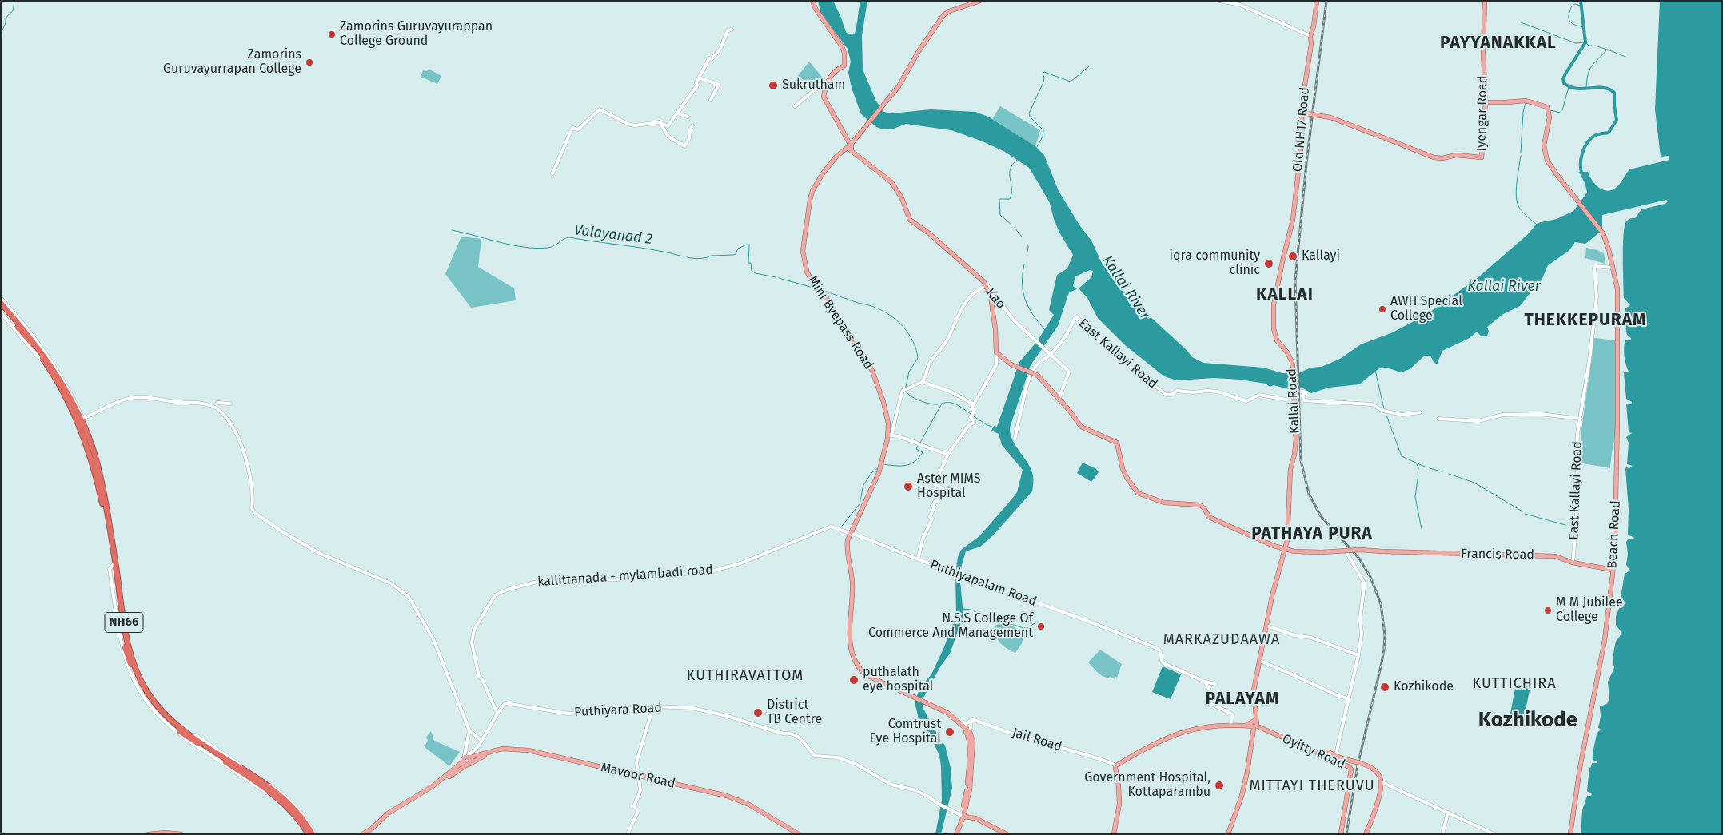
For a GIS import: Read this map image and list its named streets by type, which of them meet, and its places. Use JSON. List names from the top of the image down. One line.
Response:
{"streets":{"highway":["NH66"],"main road":["Iyengar Road","Old NH17 Road","Mini Byepass Road","Kallai Road","Beach Road","Francis Road","Oyitty Road","Mavoor Road"],"street":["Kao","East Kallayi Road","kallittanada - mylambadi road","Puthiyapalam Road","Puthiyara Road","Jail Road"]},"crossings":[["Iyengar Road","Old NH17 Road"],["Iyengar Road","Beach Road"],["Old NH17 Road","Kallai Road"],["Kao","East Kallayi Road"],["Kao","Francis Road"],["Mini Byepass Road","Puthiyapalam Road"],["East Kallayi Road","Beach Road"],["East Kallayi Road","Francis Road"],["Kallai Road","Francis Road"],["Kallai Road","Oyitty Road"],["Beach Road","Francis Road"],["kallittanada - mylambadi road","Puthiyapalam Road"],["kallittanada - mylambadi road","Puthiyara Road"],["Jail Road","Oyitty Road"]],"districts":["PAYYANAKKAL","KALLAI","THEKKEPURAM","PATHAYA PURA","MARKAZUDAAWA","KUTHIRAVATTOM","KUTTICHIRA","PALAYAM","Kozhikode","MITTAYI THERUVU"],"water":["Valayanad 2","Kallai River"],"places":["Zamorins Guruvayurappan College Ground","Zamorins Guruvayurrapan College","Sukrutham","Kallayi","iqra community clinic","AWH Special College","Aster MIMS Hospital","M M Jubilee College","N.S.S College Of Commerce And Management","puthalath eye hospital","Kozhikode","District TB Centre","Comtrust Eye Hospital","Government Hospital, Kottaparambu"]}
